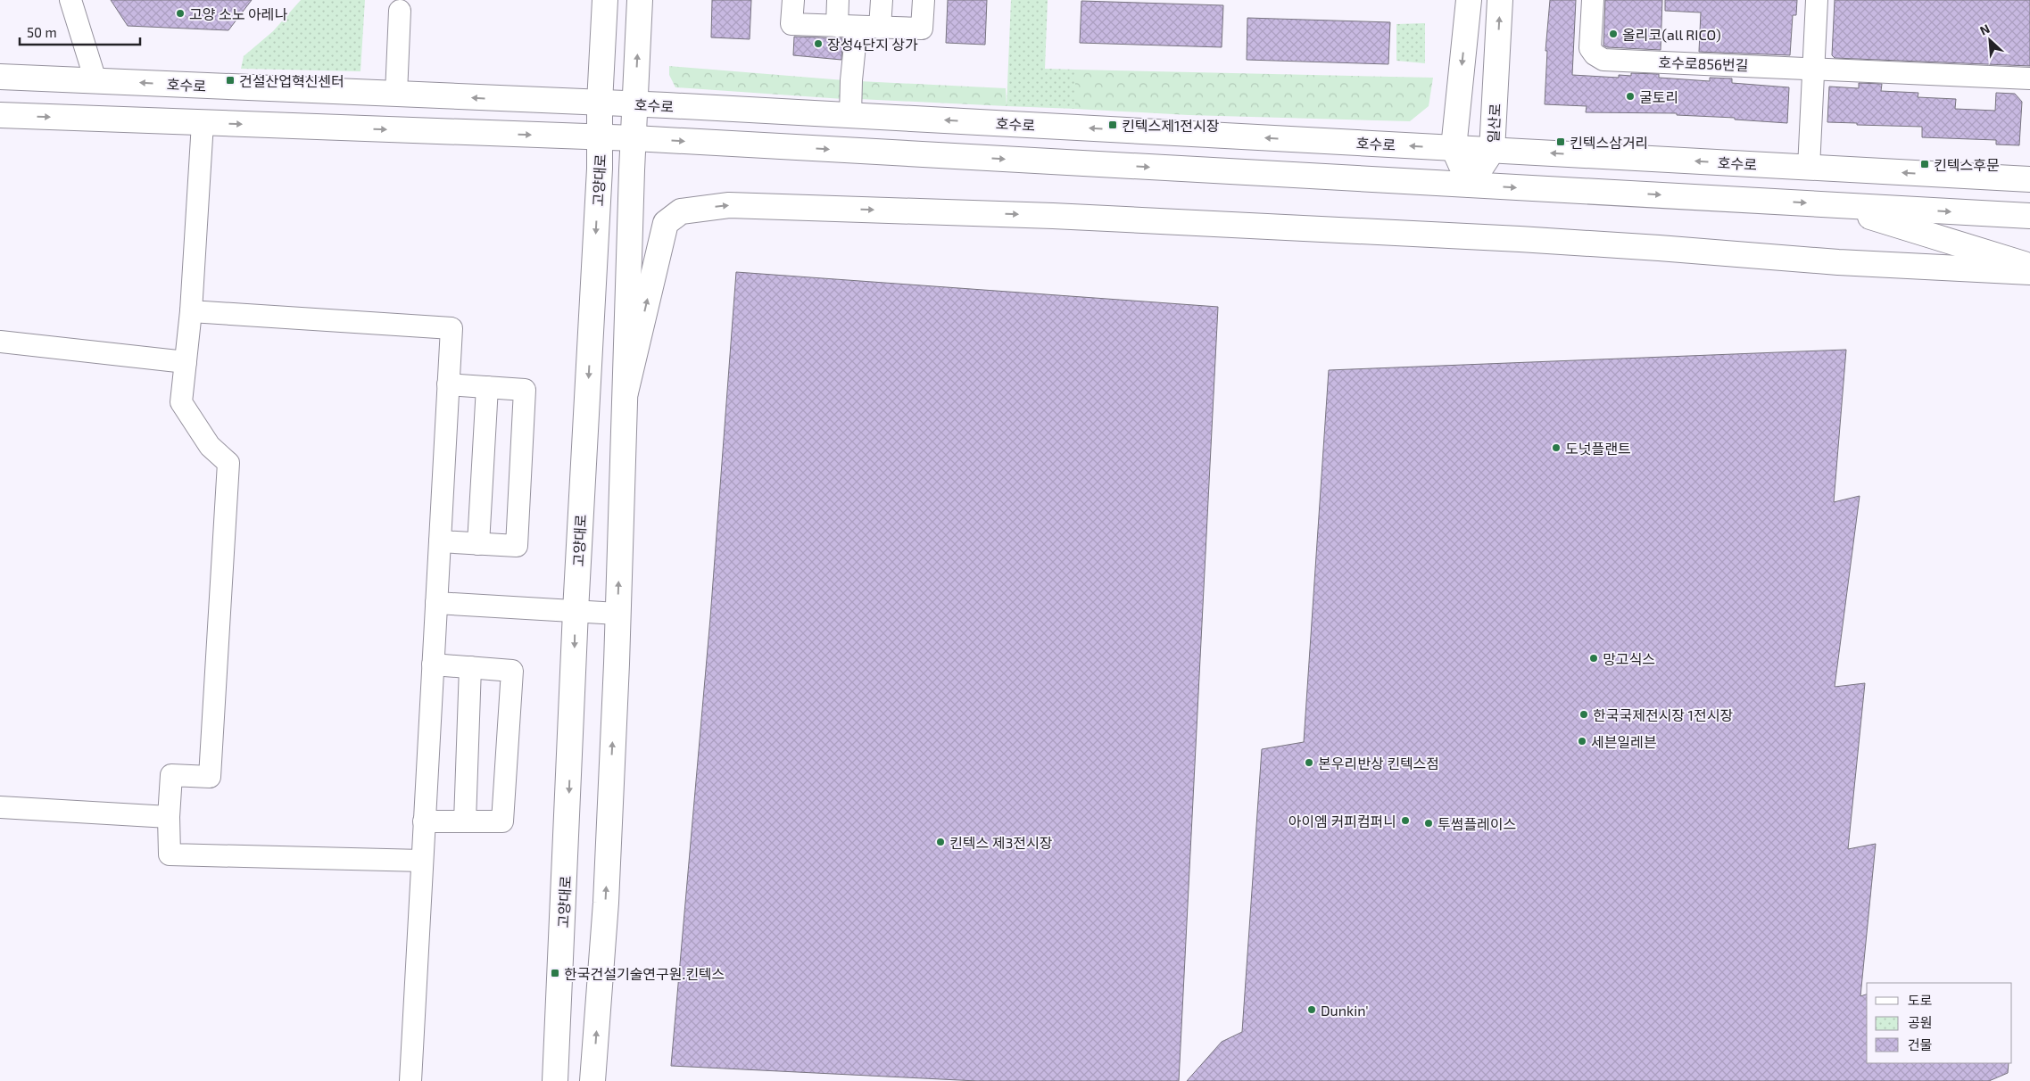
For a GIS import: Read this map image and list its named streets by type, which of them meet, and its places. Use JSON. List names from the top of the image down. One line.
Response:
{"streets":{"main road":["호수로","일산로","고양대로"],"street":["호수로856번길"]},"crossings":[["호수로","일산로"],["호수로","고양대로"]],"places":{"other":["고양 소노 아레나","올리코(all RICO)","장성4단지 상가","굴토리","도넛플랜트","망고식스","한국국제전시장 1전시장","세븐일레븐","본우리반상 킨텍스점","아이엠 커피컴퍼니","투썸플레이스","킨텍스 제3전시장","Dunkin'"],"transit":["건설산업혁신센터","킨텍스제1전시장","킨텍스삼거리","킨텍스후문","한국건설기술연구원.킨텍스"]},"legend":["도로","공원","건물"],"scale_bar":"50 m","north":"top left"}
